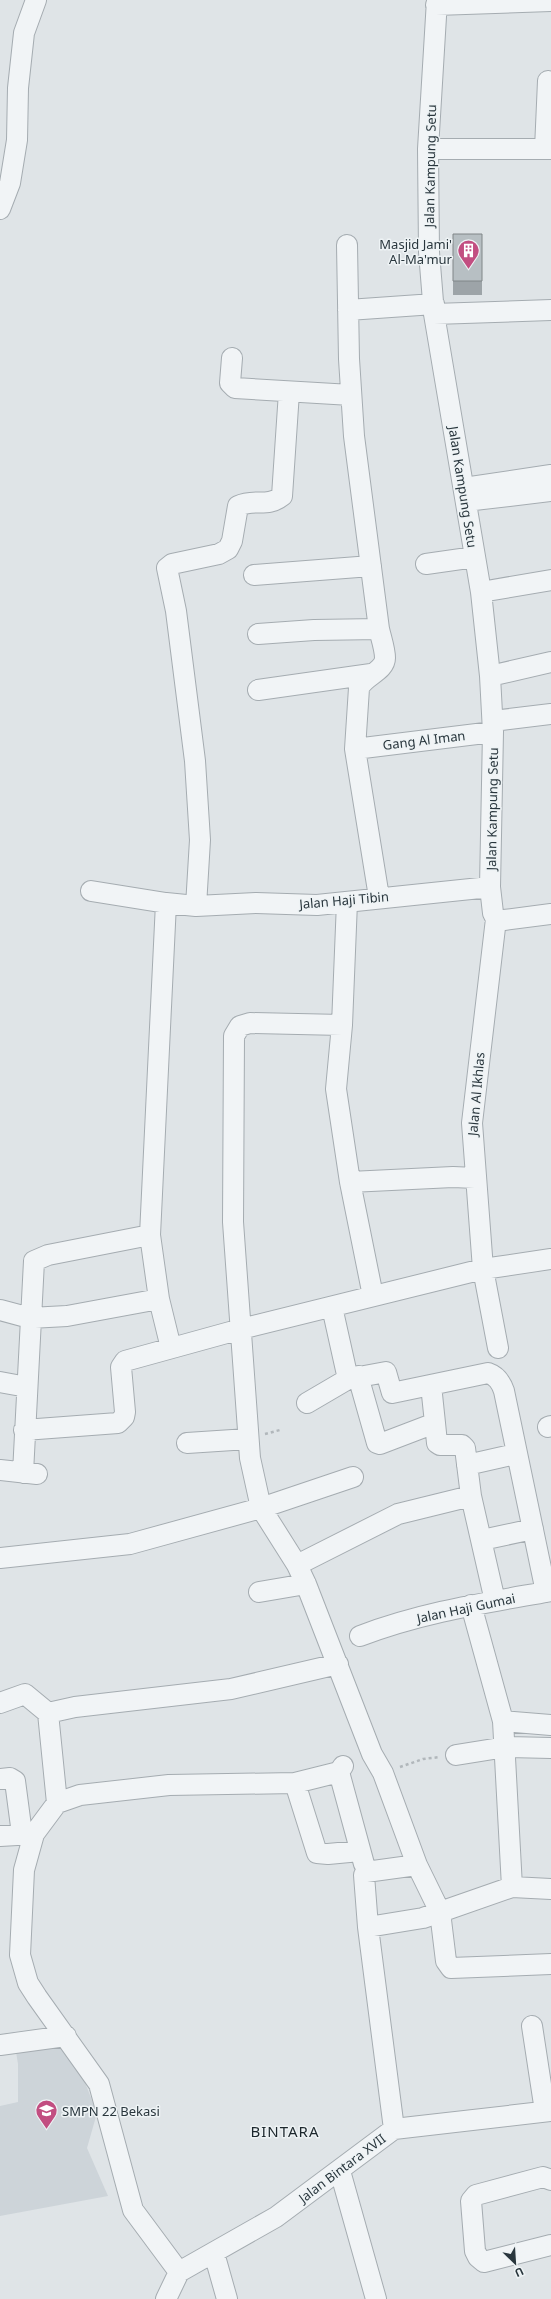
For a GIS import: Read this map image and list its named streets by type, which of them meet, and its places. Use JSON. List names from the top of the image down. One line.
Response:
{"streets":{"street":["Jalan Kampung Setu","Gang Al Iman","Jalan Haji Tibin","Jalan Al Ikhlas","Jalan Haji Gumai","Jalan Bintara XVII"]},"crossings":[["Jalan Kampung Setu","Gang Al Iman"],["Jalan Kampung Setu","Jalan Haji Tibin"],["Jalan Kampung Setu","Jalan Al Ikhlas"]],"districts":["BINTARA"],"places":{"building":["Masjid Jami' Al-Ma'mur"],"school or university":["SMPN 22 Bekasi"]},"north":"bottom right"}
